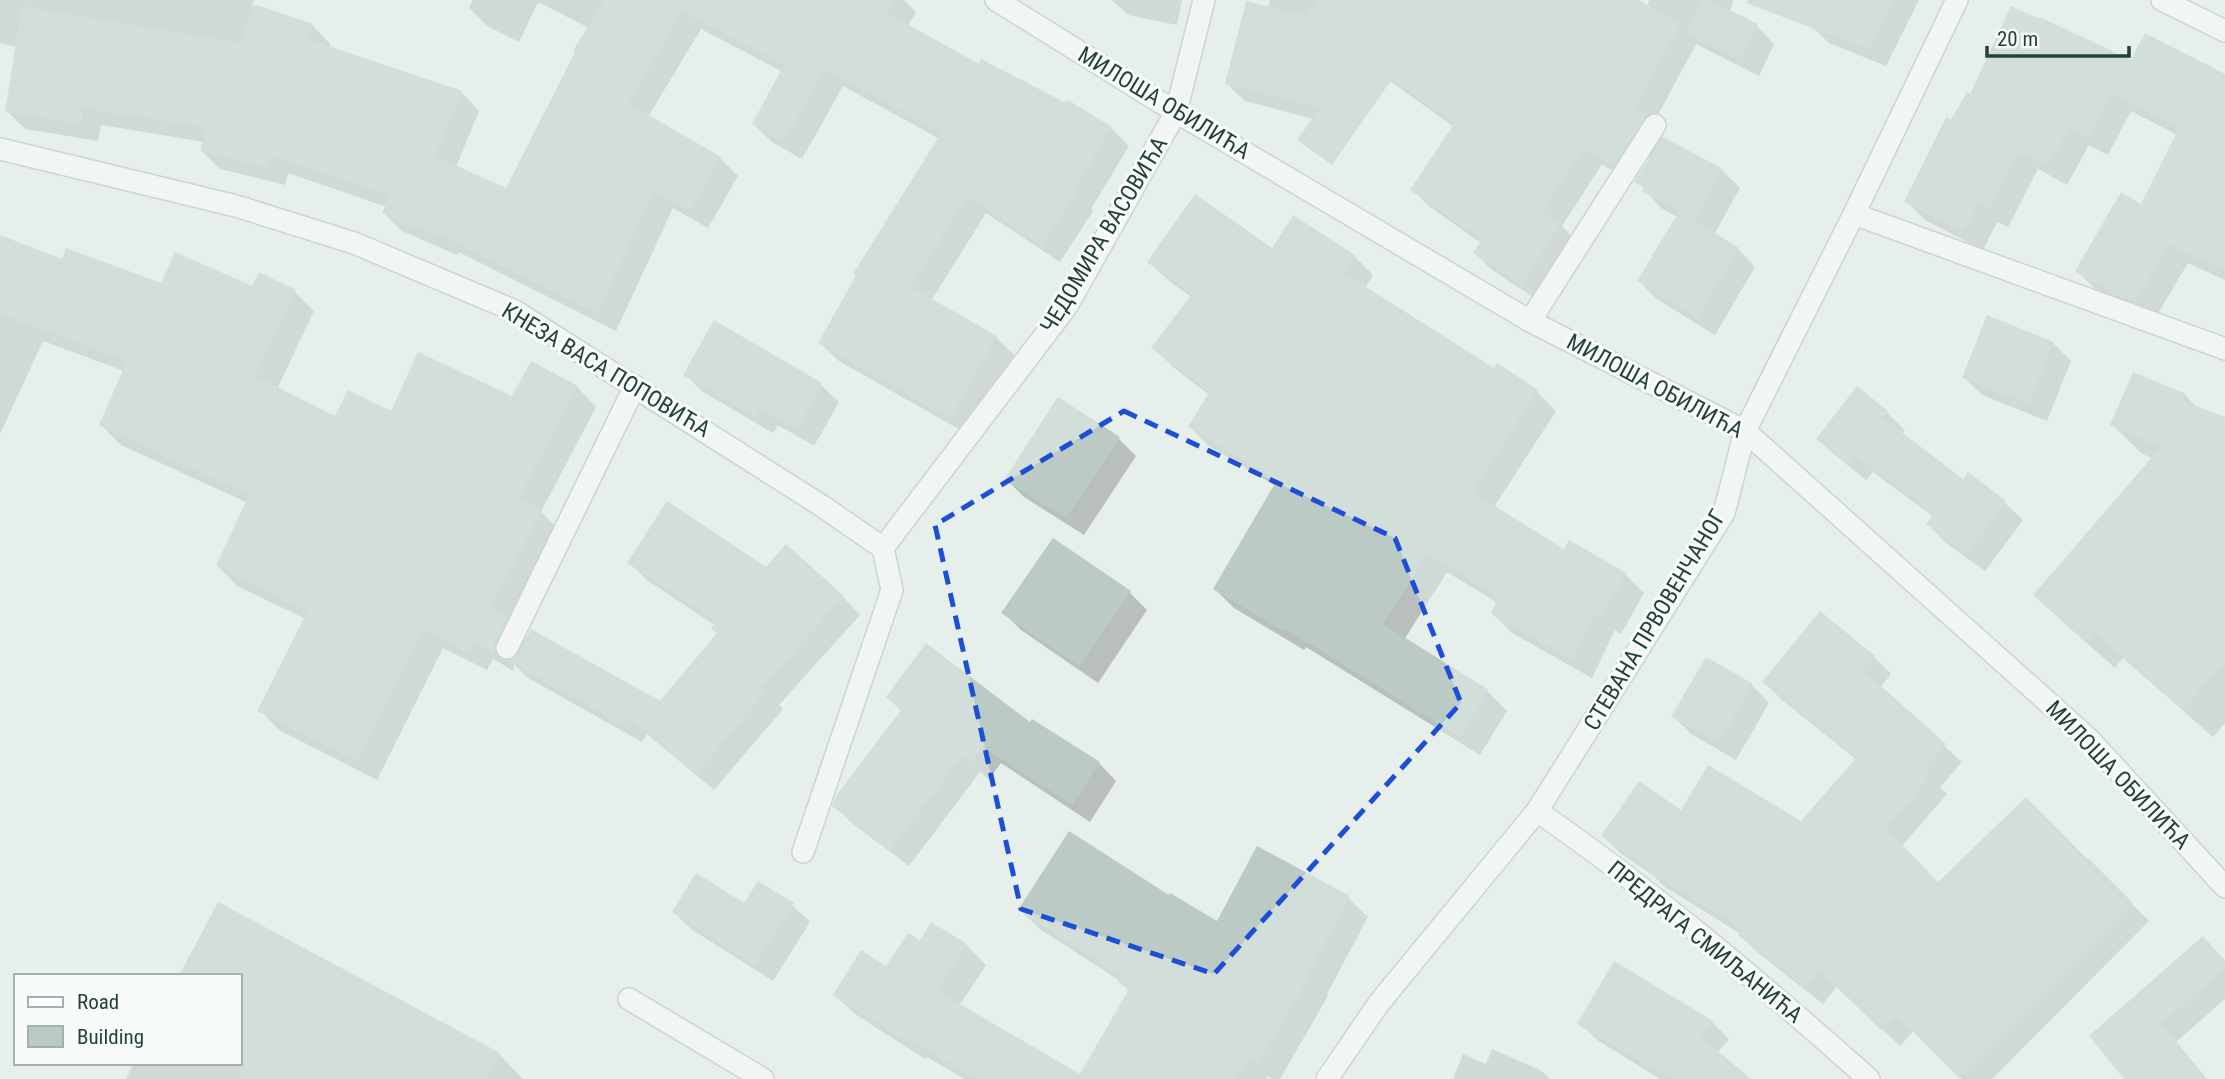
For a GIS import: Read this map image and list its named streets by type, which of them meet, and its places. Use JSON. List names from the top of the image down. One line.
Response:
{"streets":{"street":["МИЛОША ОБИЛИЋА","ЧЕДОМИРА ВАСОВИЋА","КНЕЗА ВАСА ПОПОВИЋА","СТЕВАНА ПРВОВЕНЧАНОГ","ПРЕДРАГА СМИЉАНИЋА"]},"crossings":[["МИЛОША ОБИЛИЋА","ЧЕДОМИРА ВАСОВИЋА"],["МИЛОША ОБИЛИЋА","СТЕВАНА ПРВОВЕНЧАНОГ"],["ЧЕДОМИРА ВАСОВИЋА","КНЕЗА ВАСА ПОПОВИЋА"],["СТЕВАНА ПРВОВЕНЧАНОГ","ПРЕДРАГА СМИЉАНИЋА"]],"legend":["Road","Building"],"scale_bar":"20 m"}
